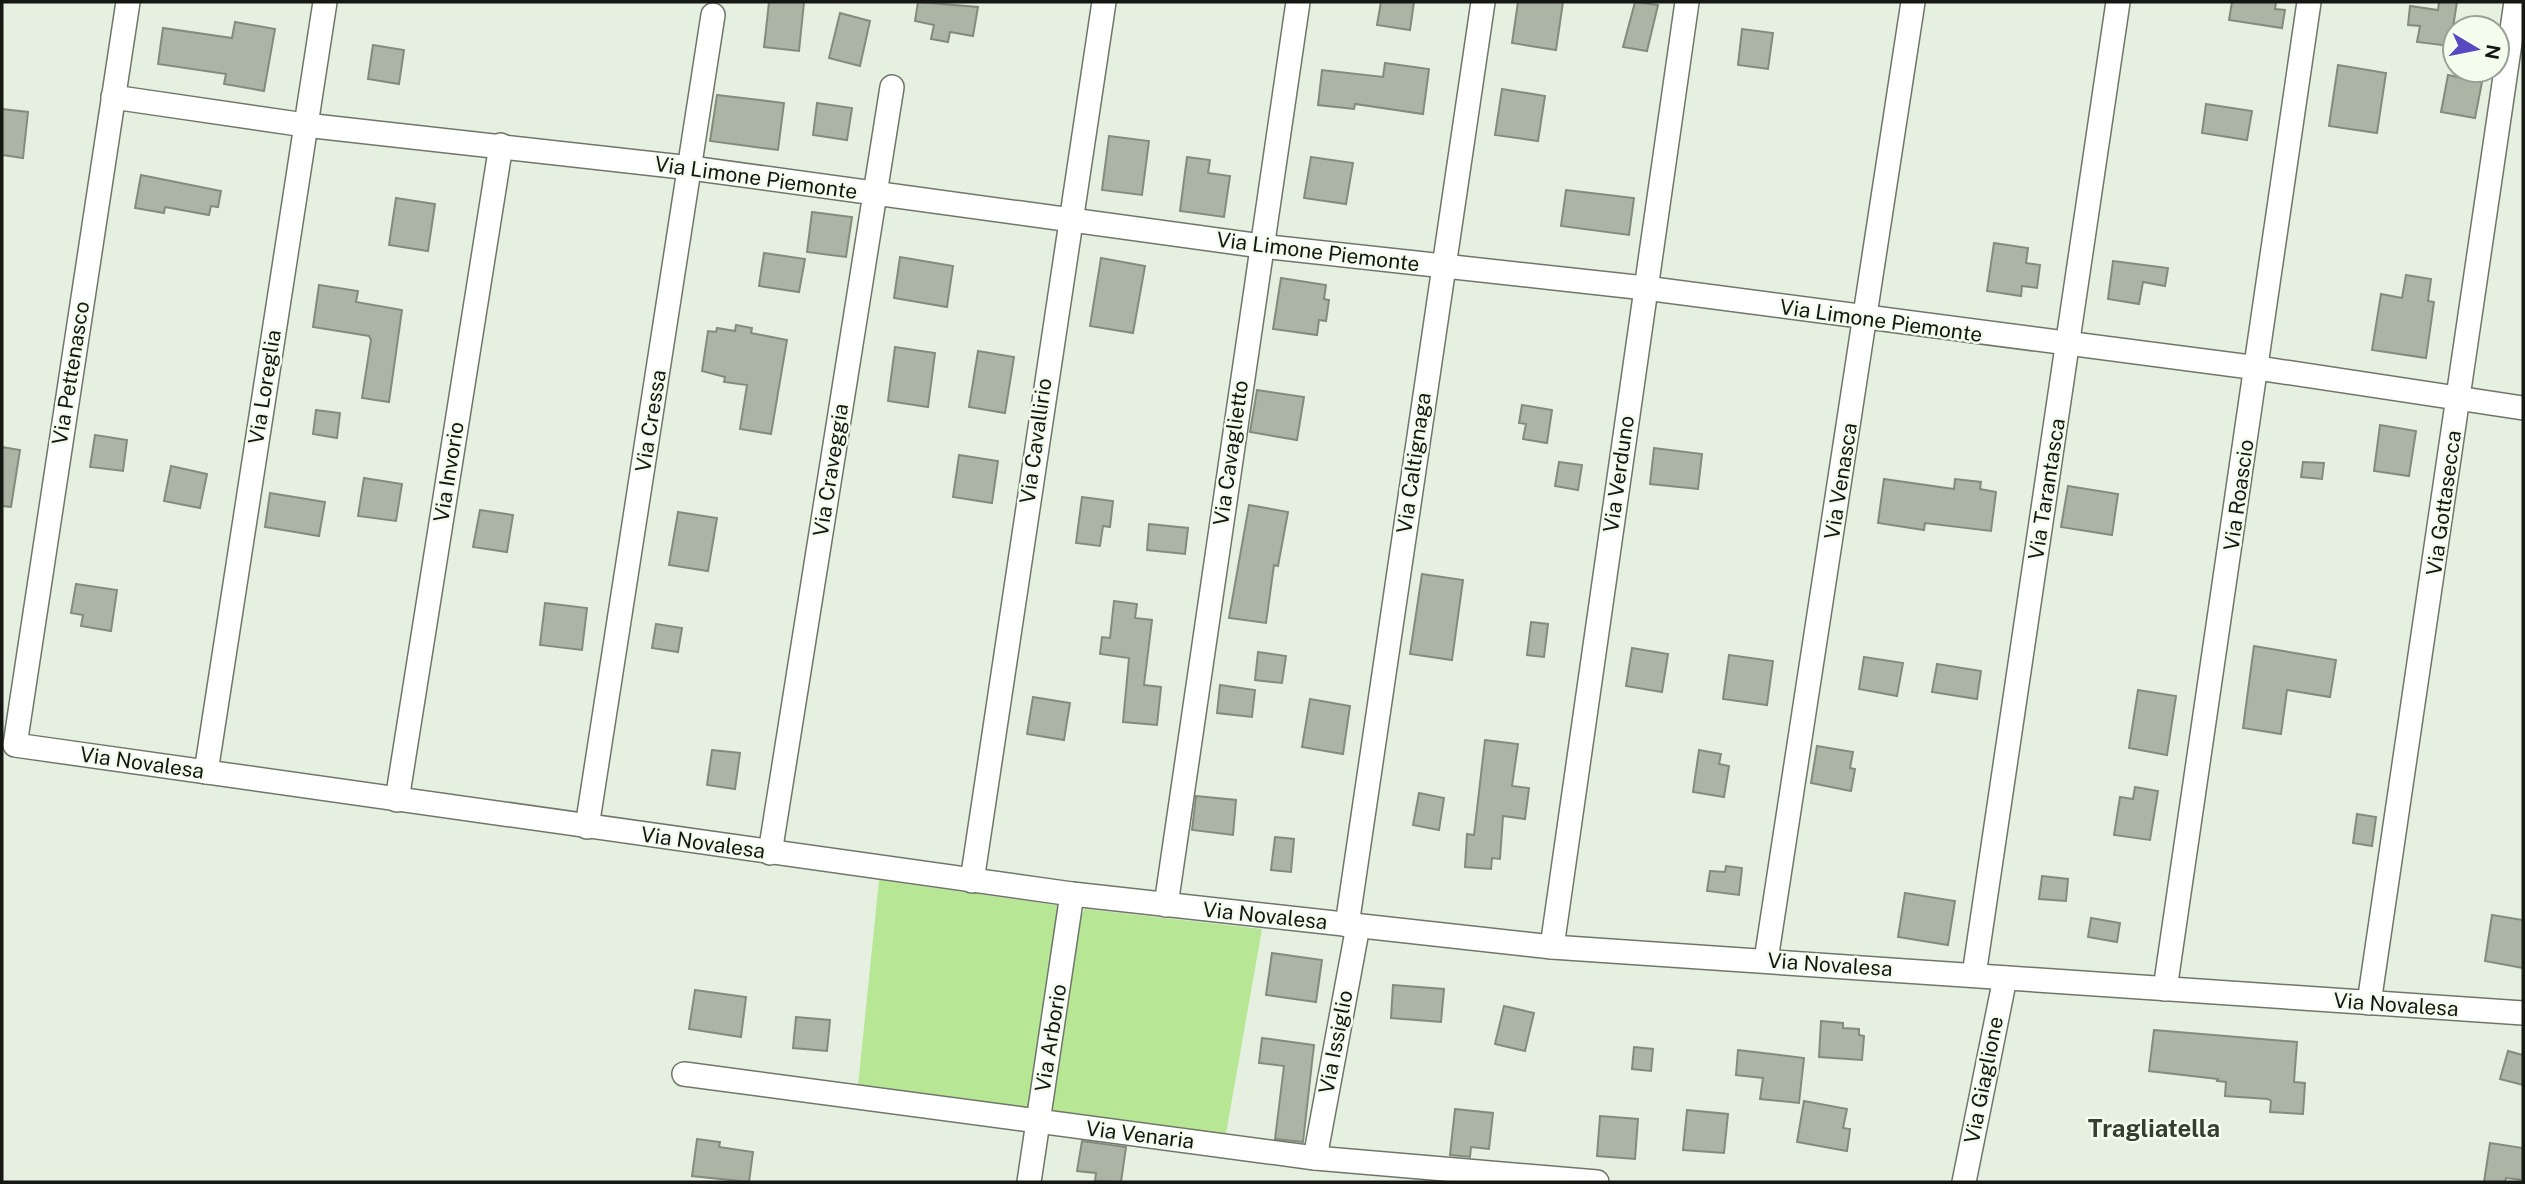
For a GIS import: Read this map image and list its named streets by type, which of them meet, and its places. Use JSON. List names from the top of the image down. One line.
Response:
{"streets":{"street":["Via Limone Piemonte","Via Pettenasco","Via Loreglia","Via Cressa","Via Cavallirio","Via Cavaglietto","Via Caltignaga","Via Craveggia","Via Invorio","Via Verduno","Via Venasca","Via Tarantasca","Via Roascio","Via Gottasecca","Via Novalesa","Via Arborio","Via Issiglio","Via Giaglione","Via Venaria"]},"crossings":[["Via Limone Piemonte","Via Pettenasco"],["Via Limone Piemonte","Via Loreglia"],["Via Limone Piemonte","Via Cressa"],["Via Limone Piemonte","Via Cavallirio"],["Via Limone Piemonte","Via Cavaglietto"],["Via Limone Piemonte","Via Caltignaga"],["Via Limone Piemonte","Via Craveggia"],["Via Limone Piemonte","Via Invorio"],["Via Limone Piemonte","Via Verduno"],["Via Limone Piemonte","Via Venasca"],["Via Limone Piemonte","Via Tarantasca"],["Via Limone Piemonte","Via Roascio"],["Via Limone Piemonte","Via Gottasecca"],["Via Pettenasco","Via Novalesa"],["Via Loreglia","Via Novalesa"],["Via Cressa","Via Novalesa"],["Via Cavallirio","Via Novalesa"],["Via Cavaglietto","Via Novalesa"],["Via Caltignaga","Via Novalesa"],["Via Caltignaga","Via Issiglio"],["Via Craveggia","Via Novalesa"],["Via Invorio","Via Novalesa"],["Via Verduno","Via Novalesa"],["Via Venasca","Via Novalesa"],["Via Tarantasca","Via Novalesa"],["Via Roascio","Via Novalesa"],["Via Gottasecca","Via Novalesa"],["Via Novalesa","Via Arborio"],["Via Novalesa","Via Issiglio"],["Via Novalesa","Via Giaglione"],["Via Arborio","Via Venaria"],["Via Issiglio","Via Venaria"]],"districts":["Tragliatella"],"north":"right"}
